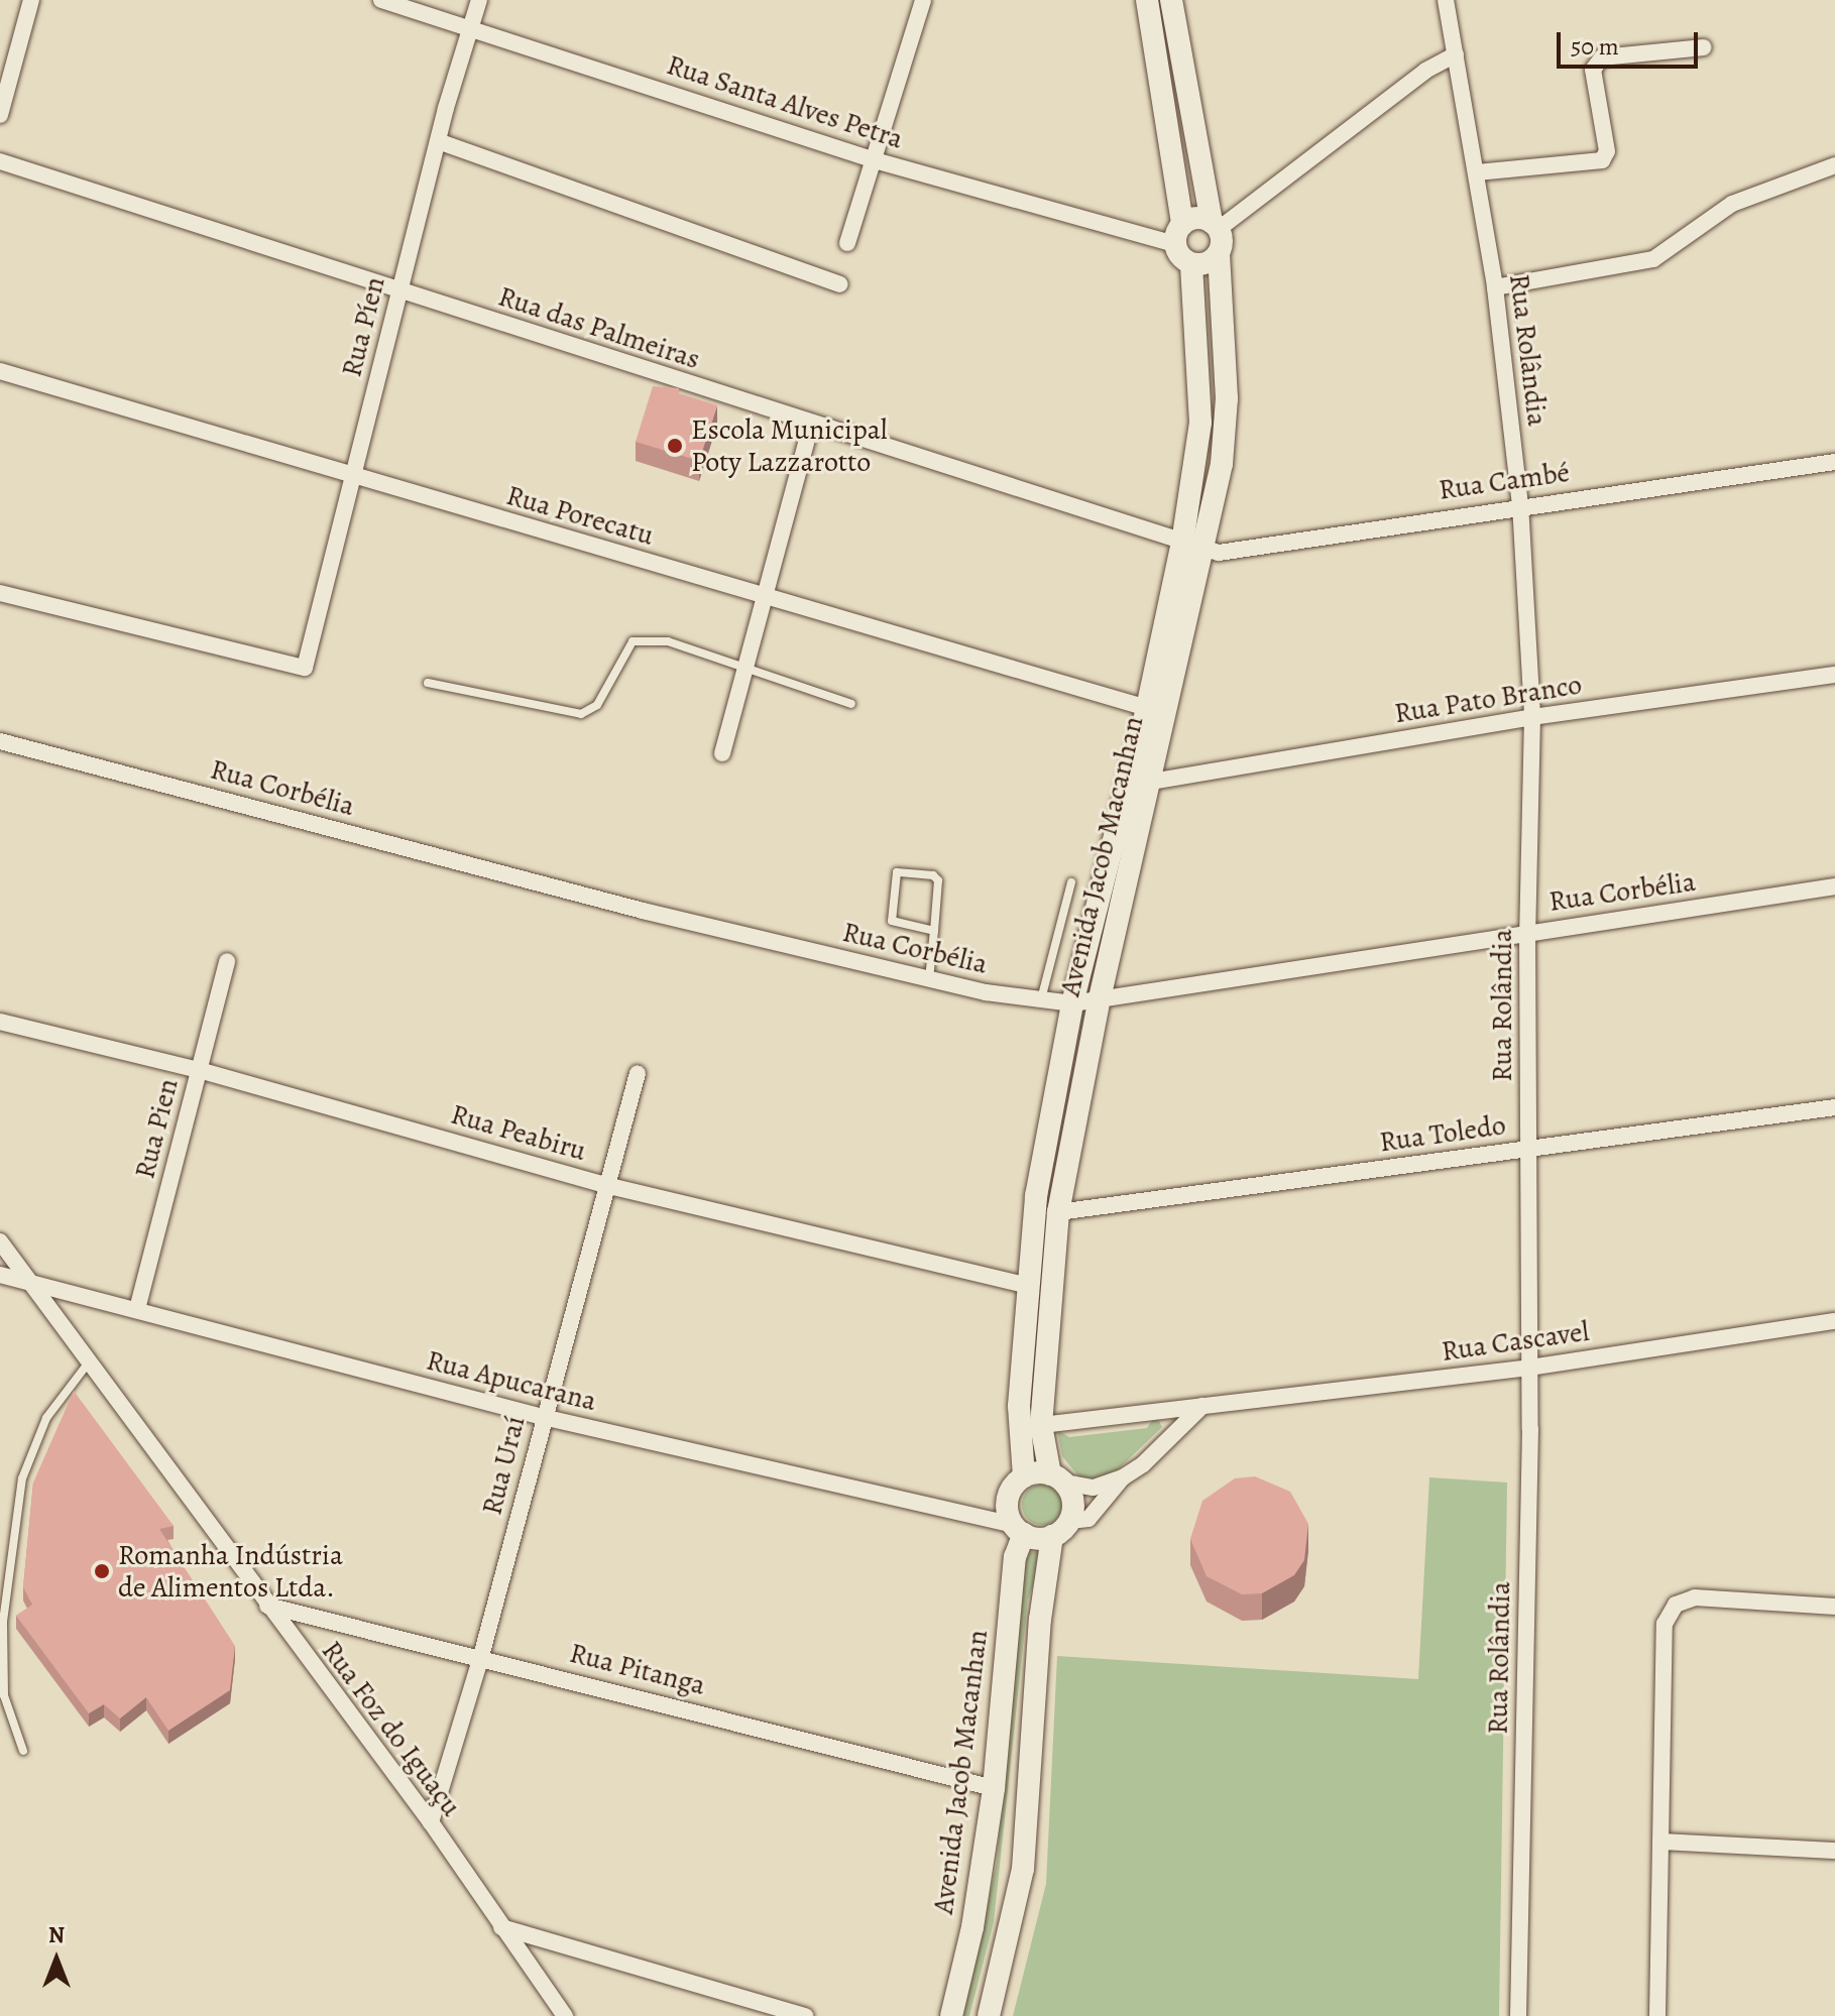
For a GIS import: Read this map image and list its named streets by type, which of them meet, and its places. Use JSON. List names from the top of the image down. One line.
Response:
{"streets":{"main road":["Avenida Jacob Macanhan"],"street":["Rua Santa Alves Petra","Rua Píen","Rua das Palmeiras","Rua Rolândia","Rua Cambé","Rua Porecatu","Rua Pato Branco","Rua Corbélia","Rua Pien","Rua Peabiru","Rua Toledo","Rua Cascavel","Rua Apucarana","Rua Uraí","Rua Pitanga","Rua Foz do Iguaçu"]},"crossings":[["Rua Santa Alves Petra","Rua Píen"],["Rua Santa Alves Petra","Avenida Jacob Macanhan"],["Rua Píen","Rua das Palmeiras"],["Rua Píen","Rua Porecatu"],["Rua das Palmeiras","Rua Cambé"],["Rua das Palmeiras","Avenida Jacob Macanhan"],["Rua Rolândia","Rua Cambé"],["Rua Rolândia","Rua Pato Branco"],["Rua Rolândia","Rua Corbélia"],["Rua Rolândia","Rua Toledo"],["Rua Rolândia","Rua Cascavel"],["Rua Cambé","Avenida Jacob Macanhan"],["Rua Porecatu","Avenida Jacob Macanhan"],["Rua Pato Branco","Avenida Jacob Macanhan"],["Rua Corbélia","Avenida Jacob Macanhan"],["Avenida Jacob Macanhan","Rua Peabiru"],["Avenida Jacob Macanhan","Rua Toledo"],["Avenida Jacob Macanhan","Rua Cascavel"],["Avenida Jacob Macanhan","Rua Apucarana"],["Avenida Jacob Macanhan","Rua Pitanga"],["Rua Pien","Rua Peabiru"],["Rua Pien","Rua Apucarana"],["Rua Peabiru","Rua Uraí"],["Rua Apucarana","Rua Uraí"],["Rua Apucarana","Rua Foz do Iguaçu"],["Rua Uraí","Rua Pitanga"],["Rua Uraí","Rua Foz do Iguaçu"],["Rua Pitanga","Rua Foz do Iguaçu"]],"places":["Escola Municipal Poty Lazzarotto","Romanha Indústria de Alimentos Ltda."],"scale_bar":"50 m","north":"top"}
